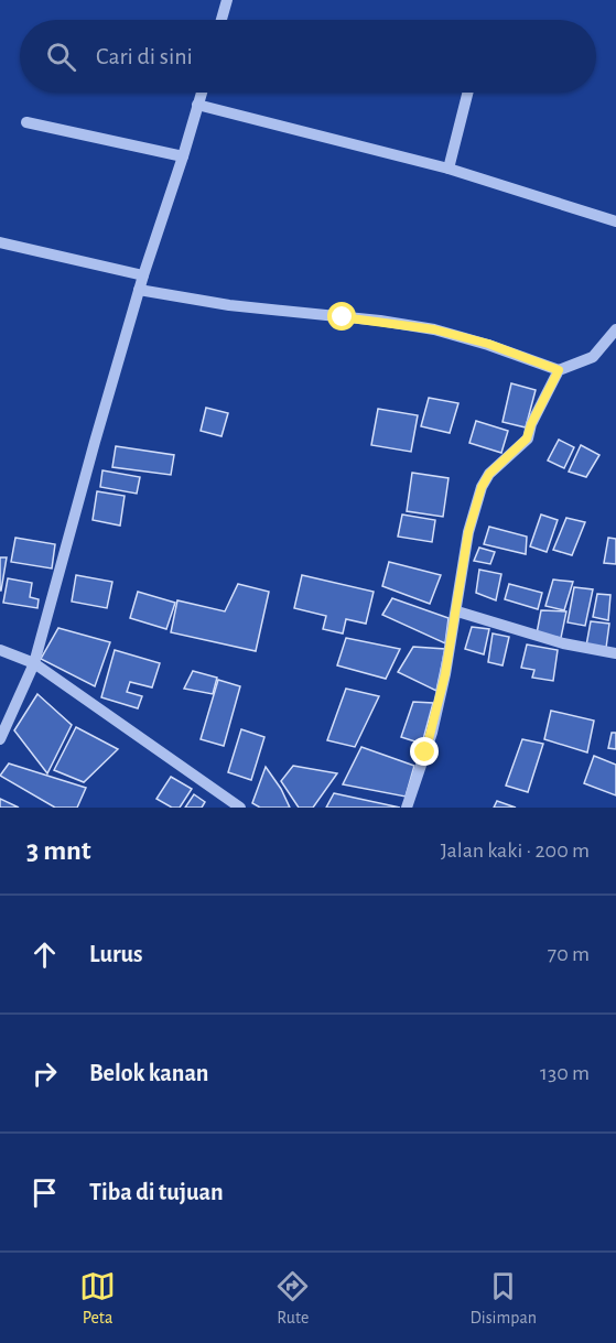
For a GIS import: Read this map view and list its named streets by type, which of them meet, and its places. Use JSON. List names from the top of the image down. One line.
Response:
{"page":{"search":"Cari di sini","heading":["3 mnt","Jalan kaki · 200 m"],"list":[["Lurus","70 m"],["Belok kanan","130 m"],"Tiba di tujuan"],"nav":["Peta","Rute","Disimpan"]}}
